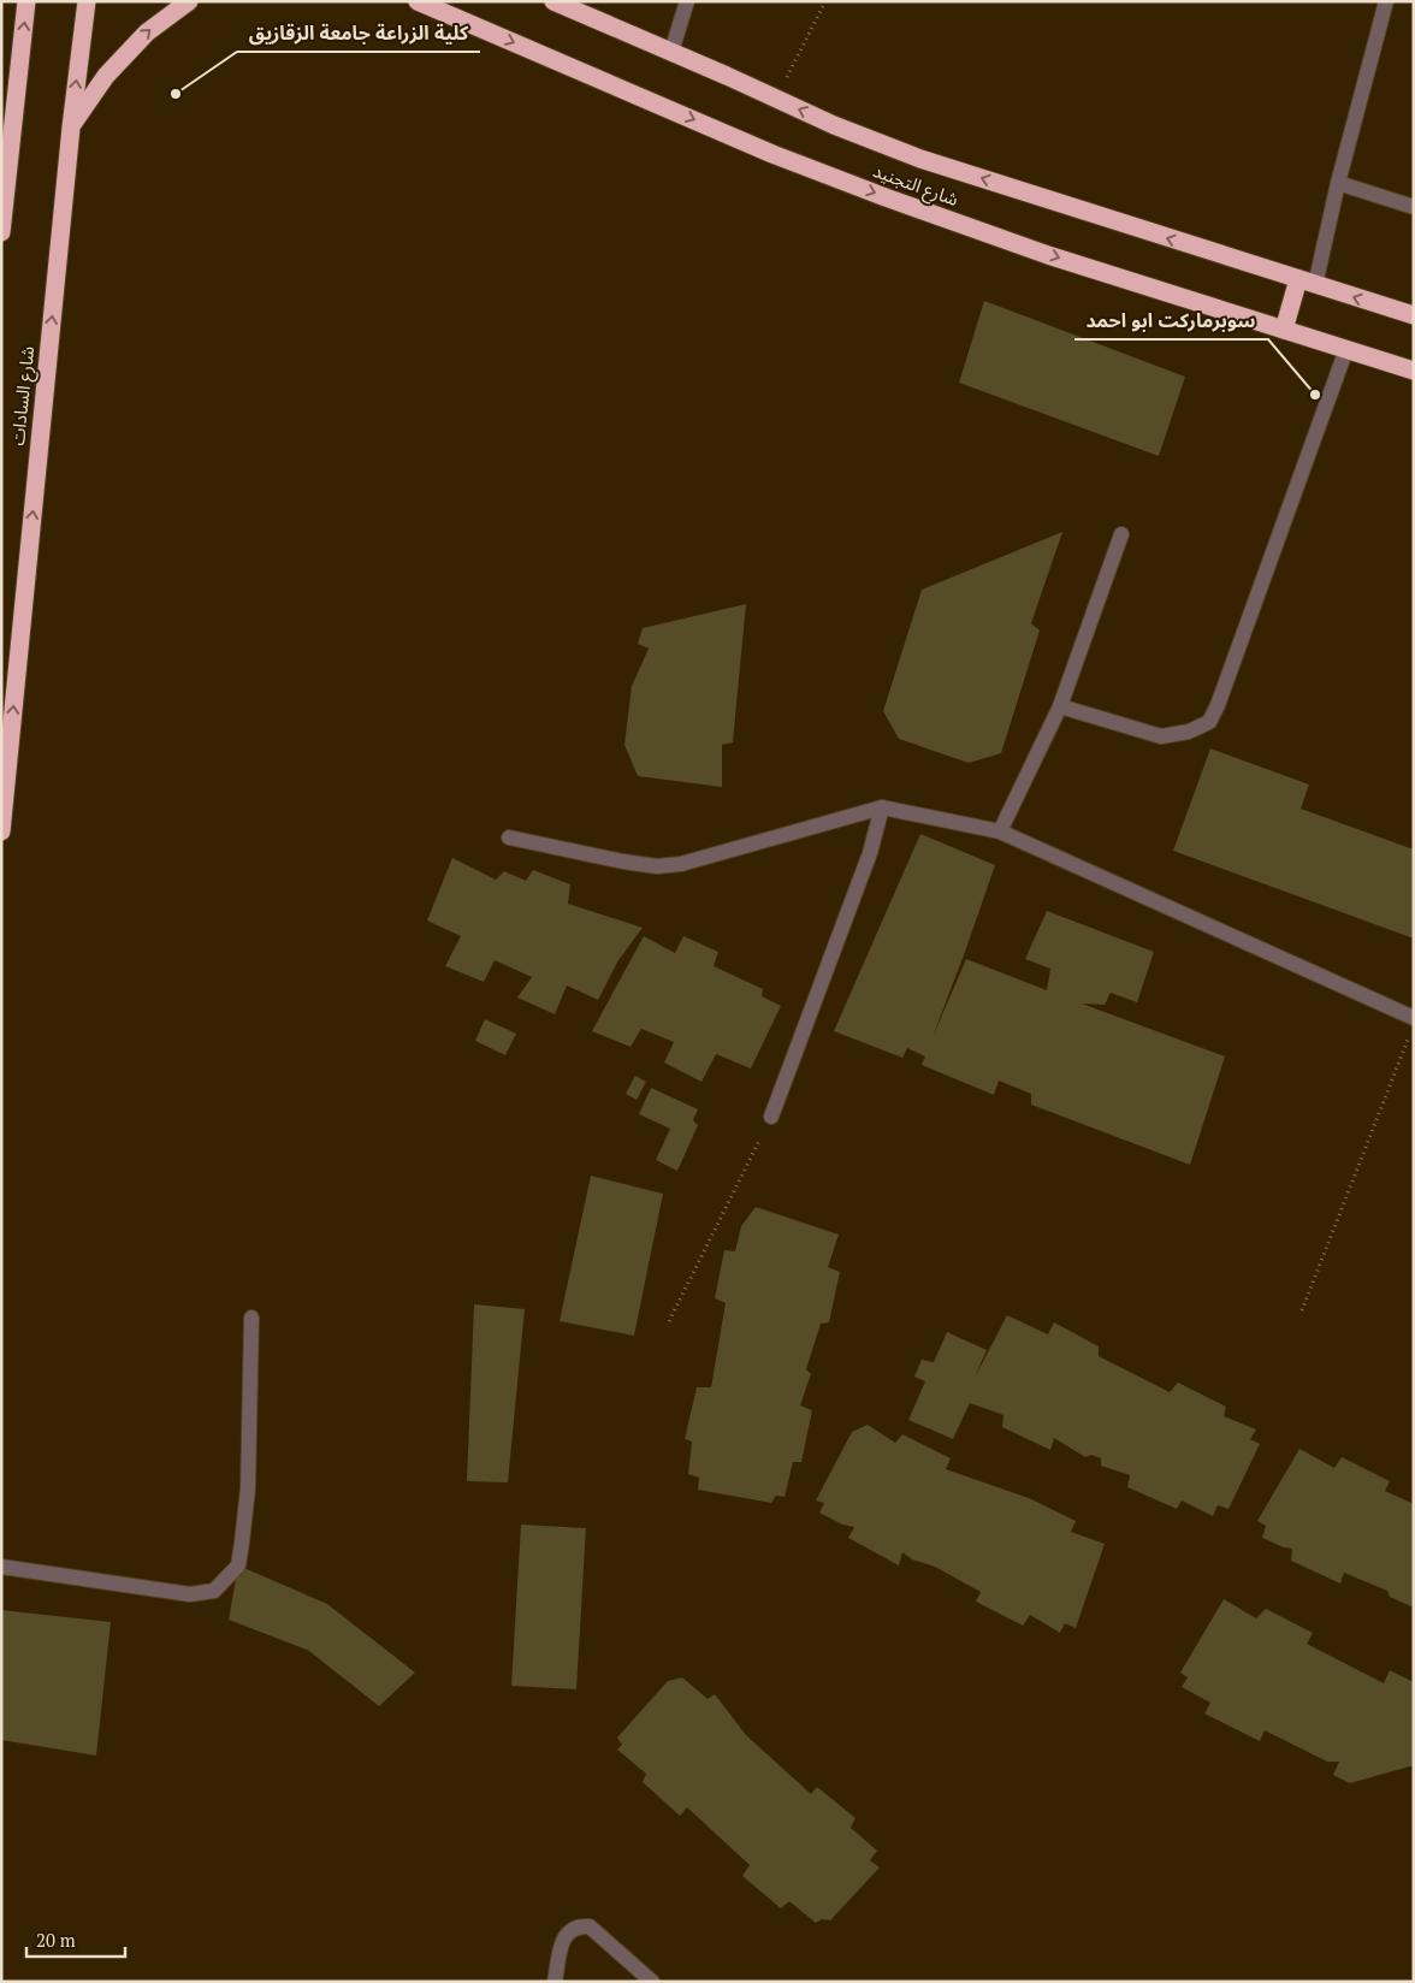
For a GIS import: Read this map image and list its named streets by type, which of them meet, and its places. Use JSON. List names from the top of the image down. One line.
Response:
{"streets":{"highway":["شارع التجنيد","شارع السادات"]},"one_way":["شارع السادات"],"places":["كلية الزراعة جامعة الزقازيق","سوبرماركت ابو احمد"],"scale_bar":"20 m"}
